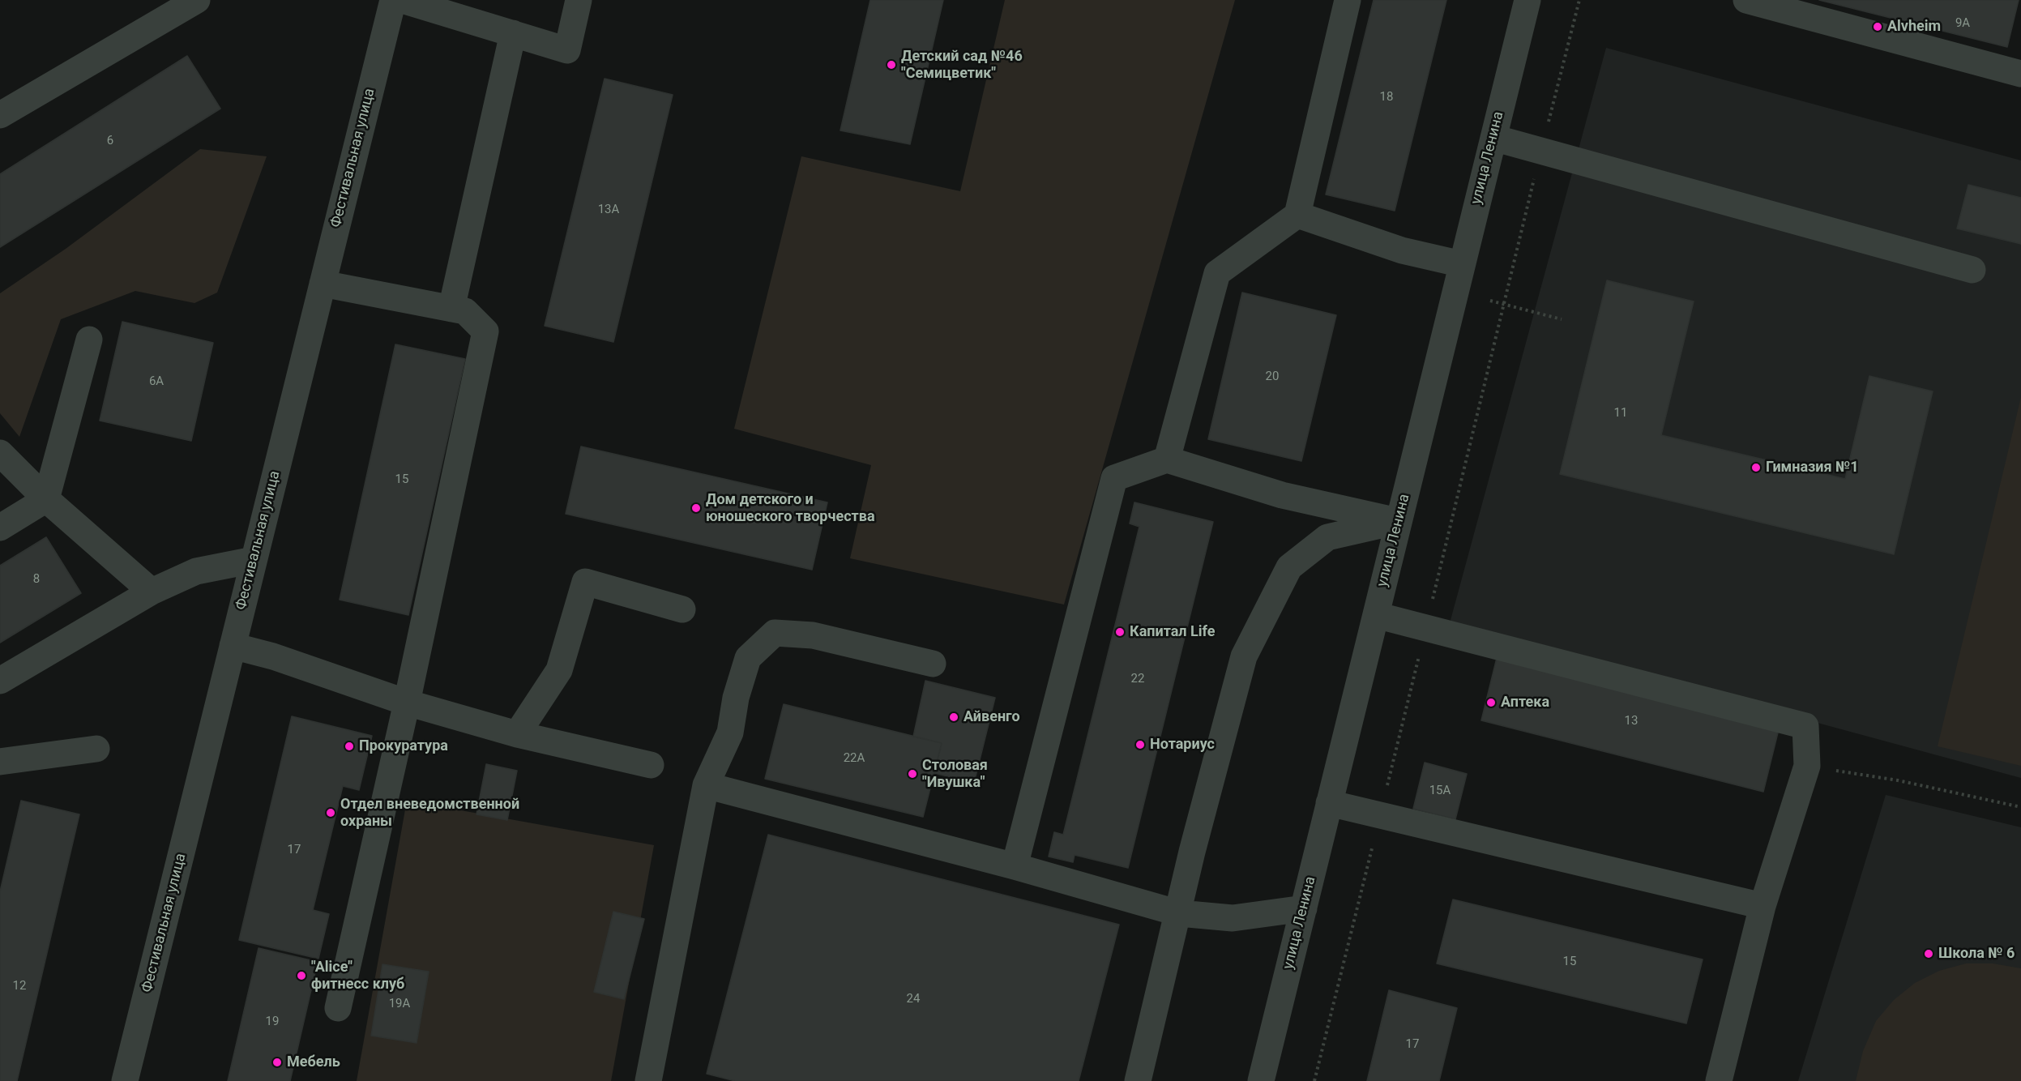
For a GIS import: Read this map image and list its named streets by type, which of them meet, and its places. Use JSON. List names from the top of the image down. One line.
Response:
{"streets":{"street":["Фестивальная улица","улица Ленина"]},"places":["Alvheim","Детский сад №46 \"Семицветик\"","Гимназия №1","Дом детского и юношеского творчества","Капитал Life","Аптека","Айвенго","Нотариус","Прокуратура","Столовая \"Ивушка\"","Отдел вневедомственной охраны","Школа № 6","\"Alice\" фитнесс клуб","Мебель"],"house_numbers":["9А","18","6","13А","20","6А","11","15","8","22","13","22А","15А","17","15","12","24","19А","19","17"]}
